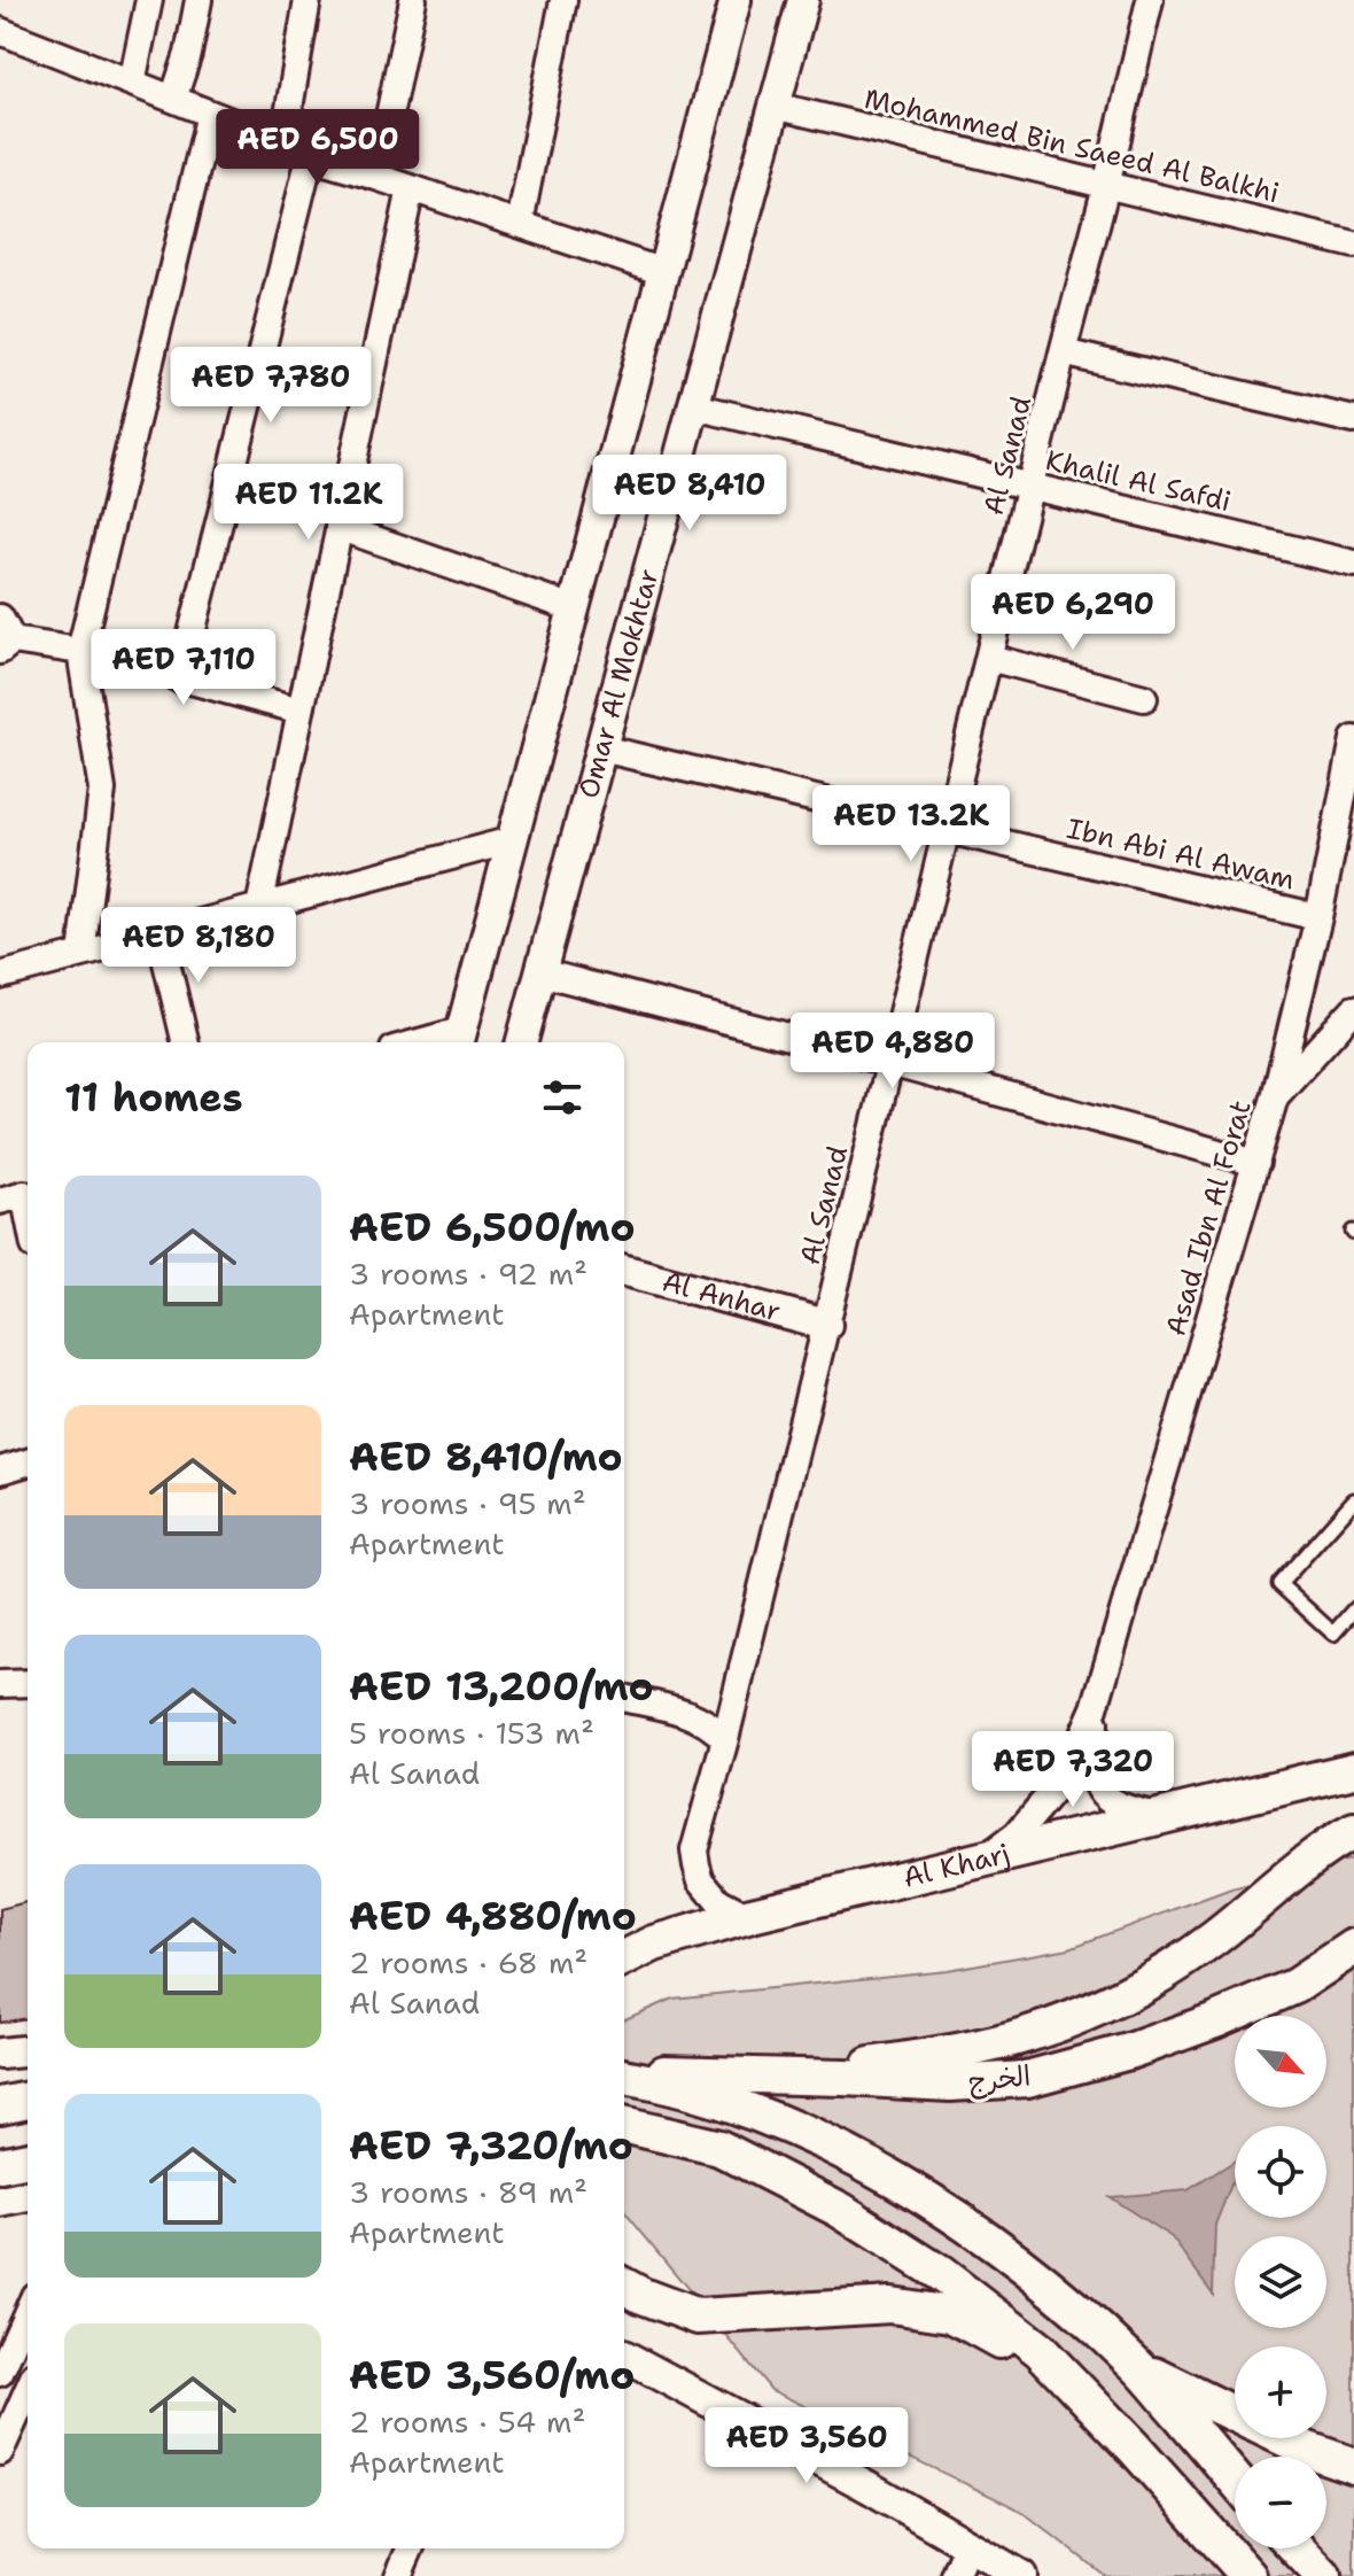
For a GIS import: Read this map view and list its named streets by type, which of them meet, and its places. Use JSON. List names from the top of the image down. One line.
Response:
{"streets":{"main road":["Al Kharj","الخرج"],"street":["Mohammed Bin Saeed Al Balkhi","Al Sanad","Khalil Al Safdi","Omar Al Mokhtar","Ibn Abi Al Awam","Asad Ibn Al Forat","Al Anhar"]},"crossings":[["Mohammed Bin Saeed Al Balkhi","Al Sanad"],["Mohammed Bin Saeed Al Balkhi","Omar Al Mokhtar"],["Al Sanad","Khalil Al Safdi"],["Al Sanad","Ibn Abi Al Awam"],["Al Sanad","Al Anhar"],["Al Sanad","Al Kharj"],["Khalil Al Safdi","Omar Al Mokhtar"],["Omar Al Mokhtar","Ibn Abi Al Awam"],["Ibn Abi Al Awam","Asad Ibn Al Forat"],["Asad Ibn Al Forat","Al Kharj"]],"north":"bottom right","page":{"price":["AED 6,500","AED 7,780","AED 8,410","AED 11.2K","AED 6,290","AED 7,110","AED 13.2K","AED 8,180","AED 4,880","AED 7,320","AED 3,560"],"heading":"11 homes","list":[{"name":"AED 6,500/mo","note":"3 rooms · 92 m² · Apartment"},{"name":"AED 8,410/mo","note":"3 rooms · 95 m² · Apartment"},{"name":"AED 13,200/mo","note":"5 rooms · 153 m² · Al Sanad"},{"name":"AED 4,880/mo","note":"2 rooms · 68 m² · Al Sanad"},{"name":"AED 7,320/mo","note":"3 rooms · 89 m² · Apartment"},{"name":"AED 3,560/mo","note":"2 rooms · 54 m² · Apartment"}],"map_buttons":["+","−"]}}
